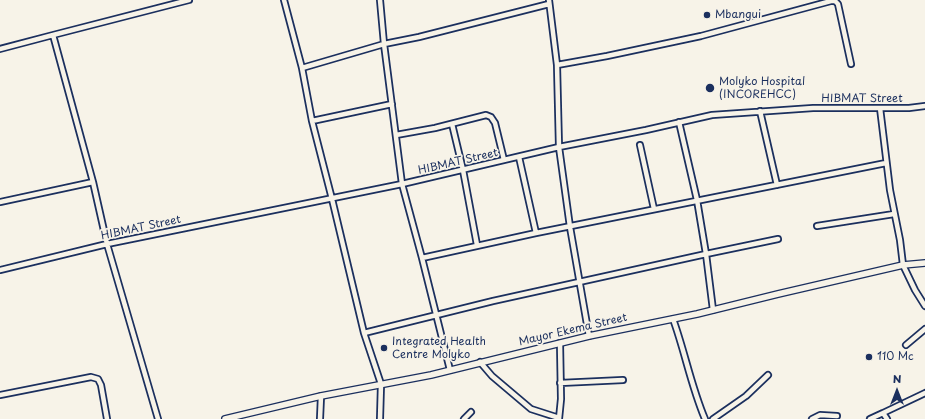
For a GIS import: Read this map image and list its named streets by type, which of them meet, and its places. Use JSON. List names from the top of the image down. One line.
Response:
{"streets":{"street":["HIBMAT Street","Mayor Ekema Street"]},"places":["Mbangui","Molyko Hospital (INCOREHCC)","Integrated Health Centre Molyko","110 Mc"],"north":"top"}
